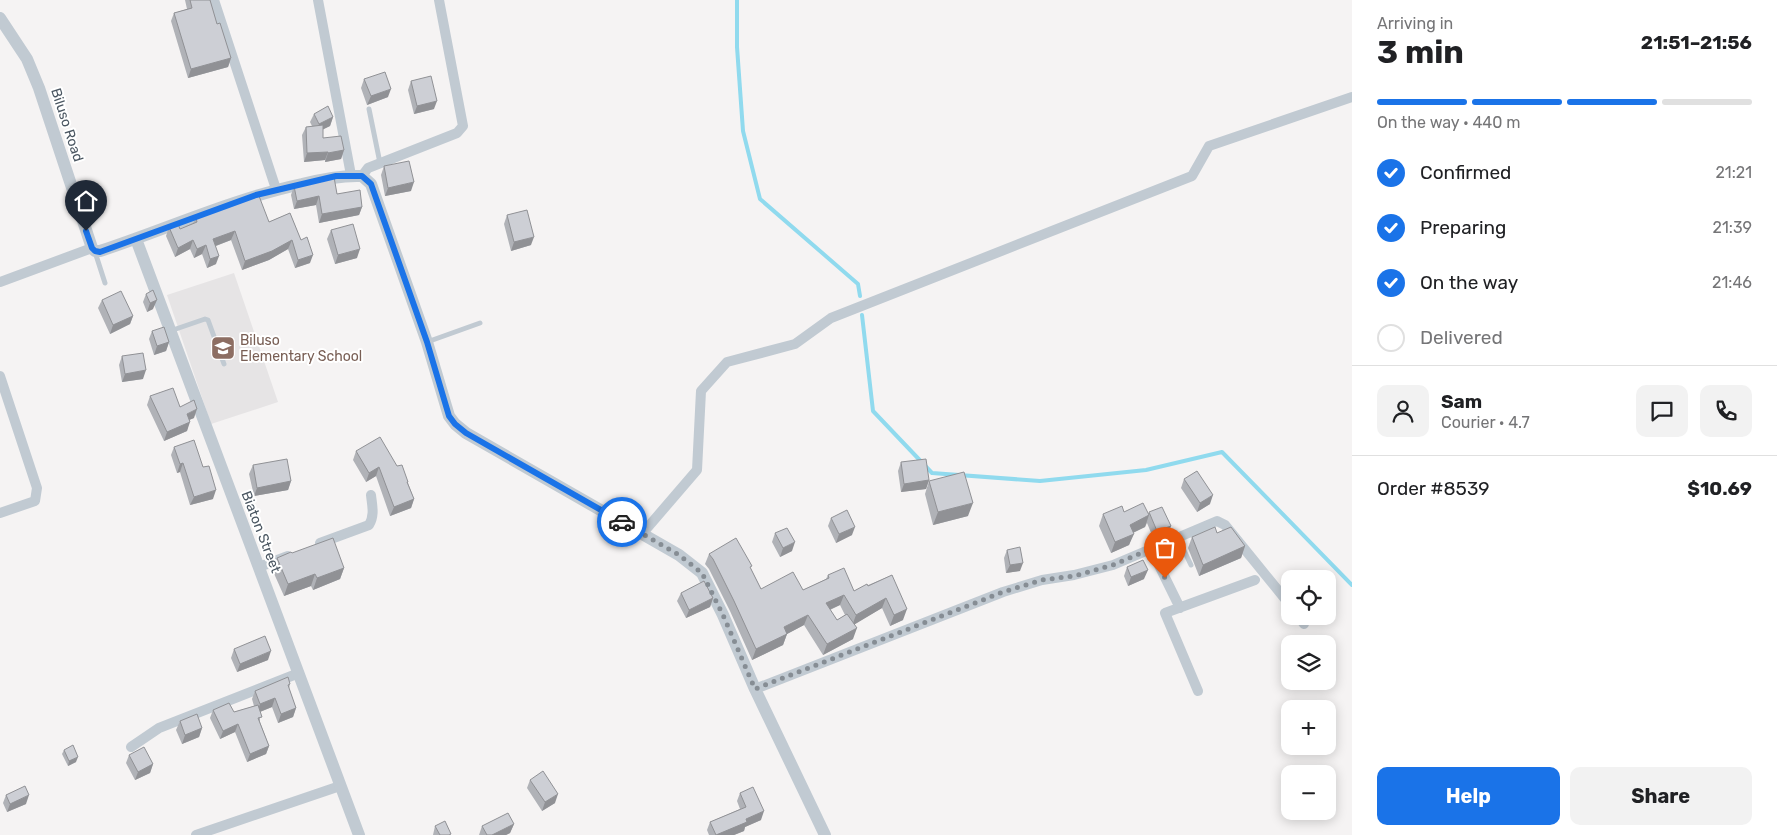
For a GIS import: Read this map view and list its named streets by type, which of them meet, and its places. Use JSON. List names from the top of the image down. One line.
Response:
{"streets":{"street":["Biluso Road","Biaton Street"]},"places":{"school or university":["Biluso Elementary School"]},"page":{"heading":["3 min","Arriving in","21:51–21:56"],"panel":["Sam","Courier · 4.7","Order #8539","$10.69"],"bar":"On the way · 440 m","list":[["Confirmed","21:21"],["Preparing","21:39"],["On the way","21:46"],"Delivered"],"map_buttons":["+","−"],"buttons":["Help","Share"]}}
